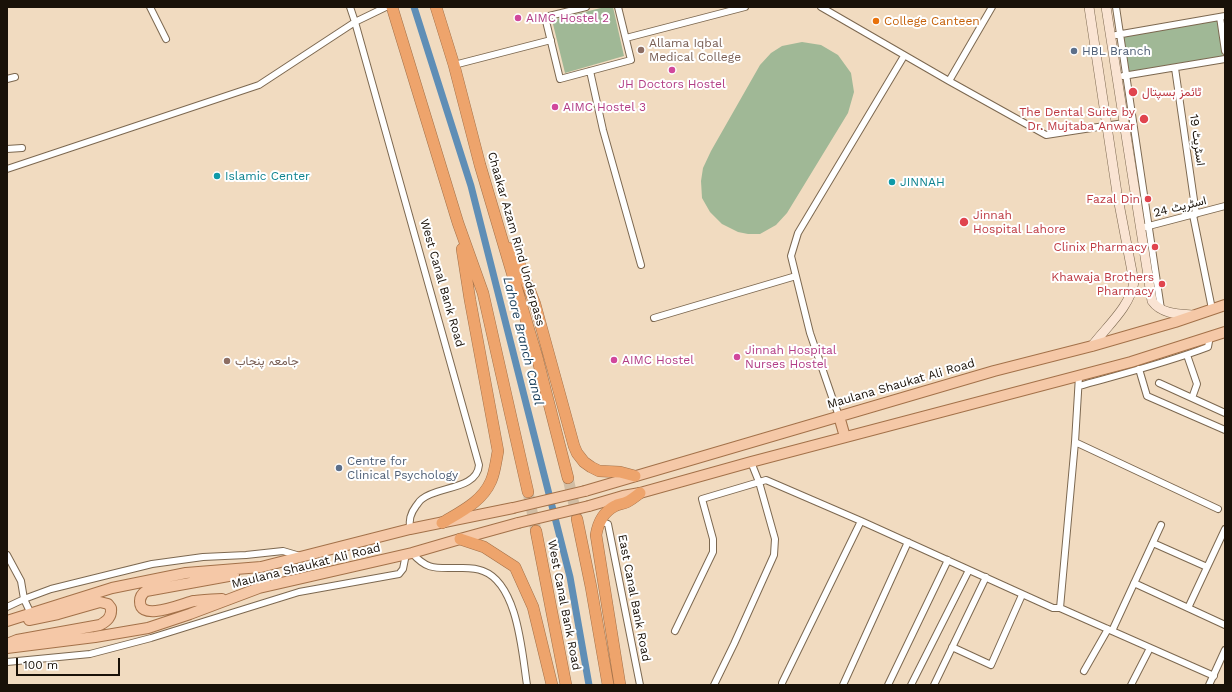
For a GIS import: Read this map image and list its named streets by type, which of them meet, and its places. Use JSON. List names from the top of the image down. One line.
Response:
{"streets":{"highway":["Chaakar Azam Rind Underpass","West Canal Bank Road"],"main road":["Maulana Shaukat Ali Road"],"street":["اسٹریٹ 19","اسٹریٹ 24","East Canal Bank Road"]},"crossings":[["اسٹریٹ 19","اسٹریٹ 24"],["اسٹریٹ 19","Maulana Shaukat Ali Road"],["West Canal Bank Road","Maulana Shaukat Ali Road"]],"water":["Lahore Branch Canal"],"places":["AIMC Hostel 2","College Canteen","Allama Iqbal Medical College","HBL Branch","JH Doctors Hostel","ٹائمز ہسپتال","AIMC Hostel 3","The Dental Suite by Dr. Mujtaba Anwar","Islamic Center","JINNAH","Fazal Din","Jinnah Hospital Lahore","Clinix Pharmacy","Khawaja Brothers Pharmacy","Jinnah Hospital Nurses Hostel","AIMC Hostel","جامعہ پنجاب","Centre for Clinical Psychology"],"scale_bar":"100 m"}
